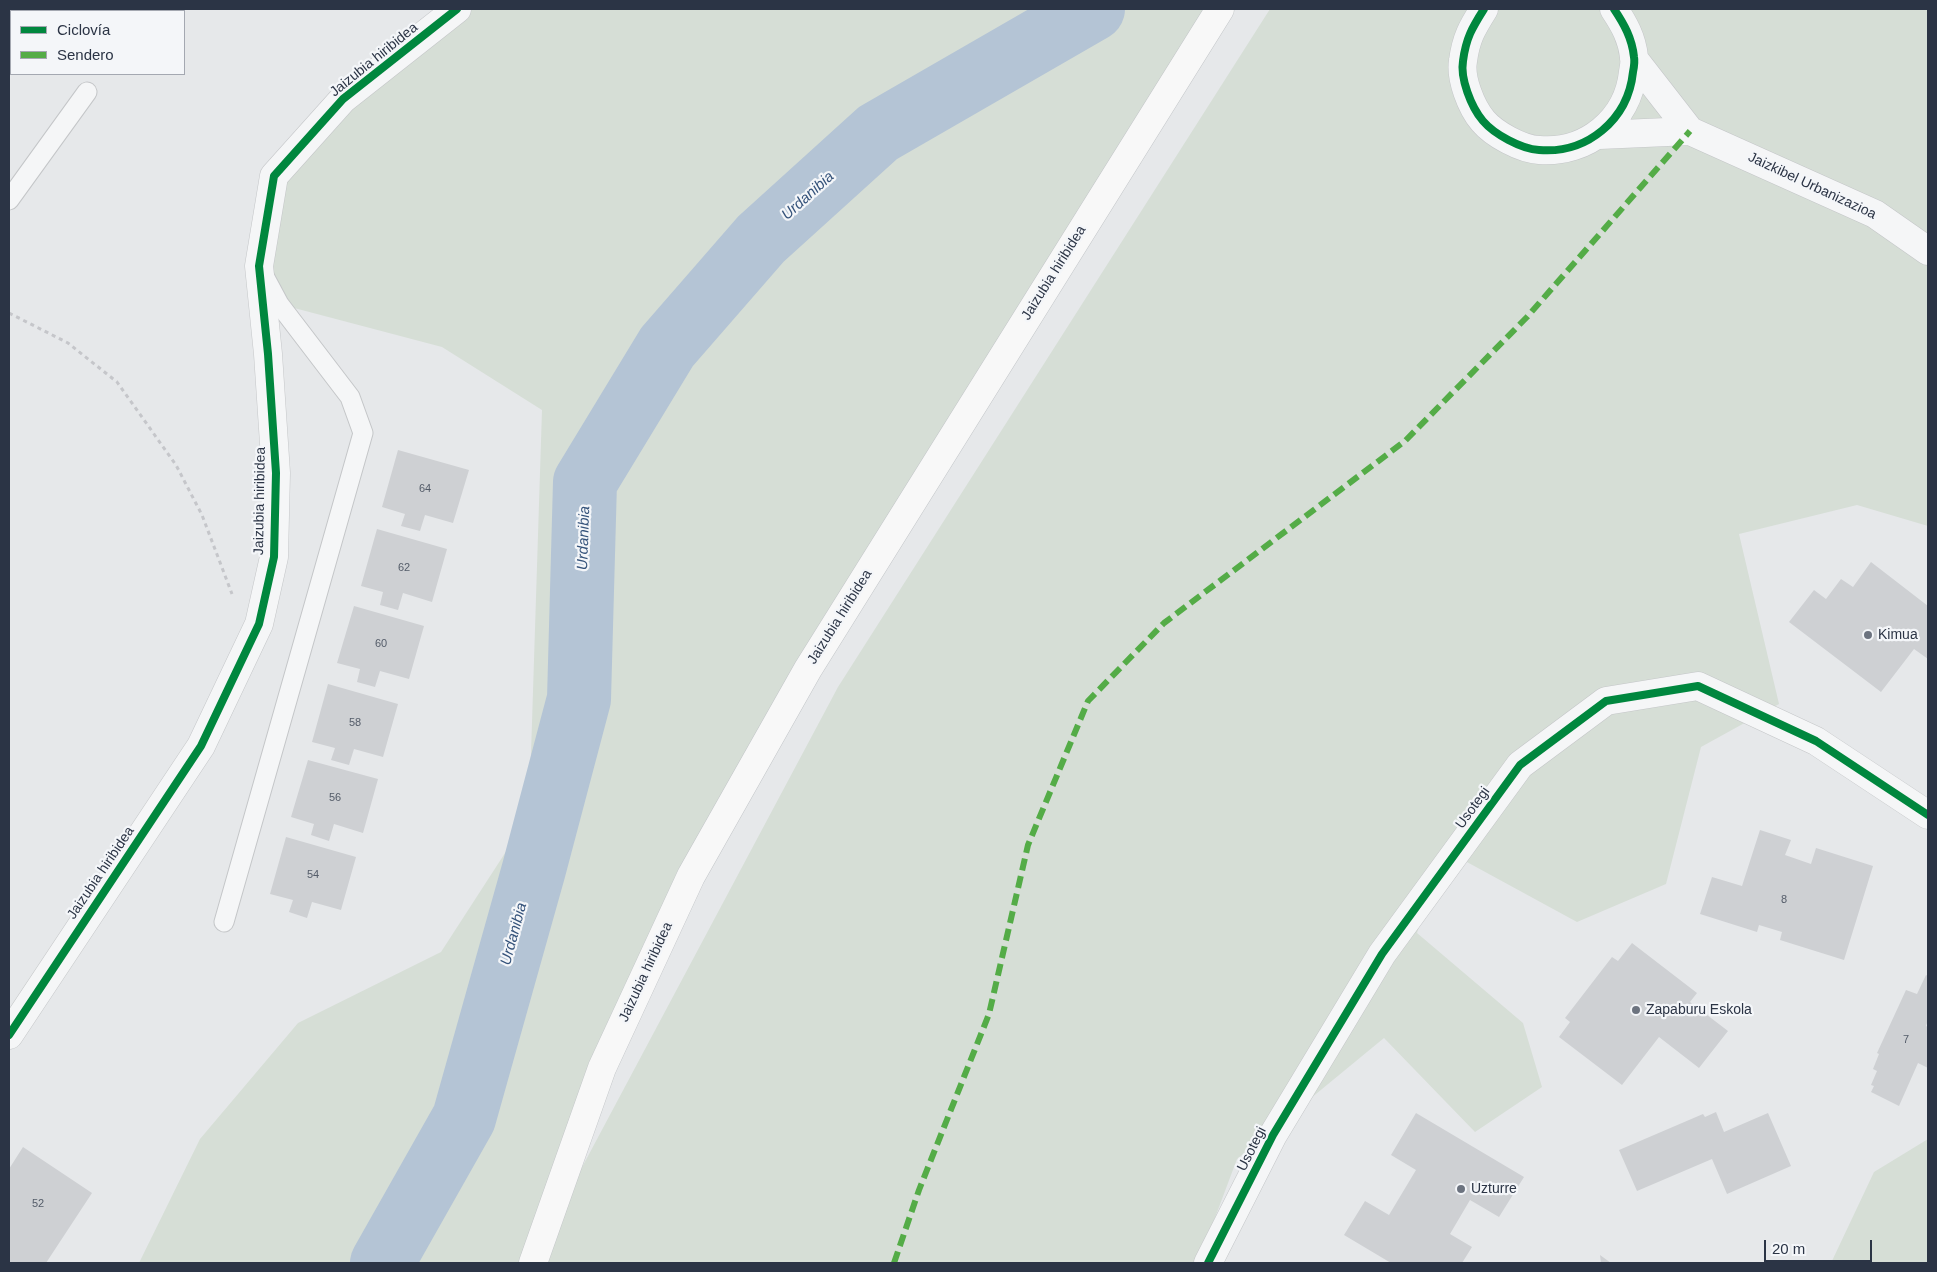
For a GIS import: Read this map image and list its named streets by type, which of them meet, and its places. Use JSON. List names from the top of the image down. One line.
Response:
{"streets":{"main road":["Jaizubia hiribidea"],"street":["Jaizkibel Urbanizazioa","Usotegi"]},"water":["Urdanibia"],"places":["Kimua","Zapaburu Eskola","Uzturre"],"house_numbers":["64","62","60","58","56","54","8","7","52"],"legend":["Ciclovía","Sendero"],"scale_bar":"20 m"}
